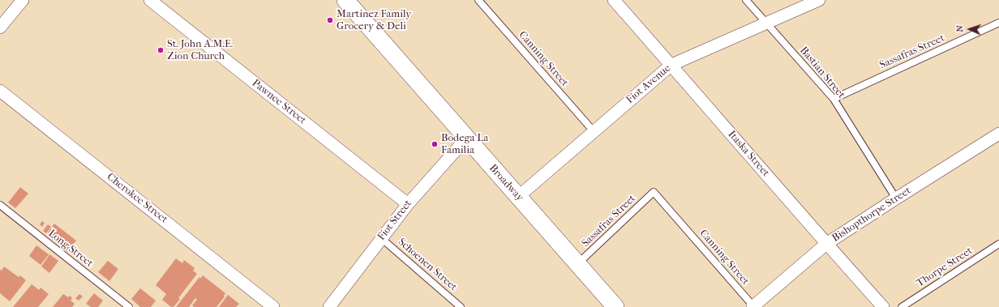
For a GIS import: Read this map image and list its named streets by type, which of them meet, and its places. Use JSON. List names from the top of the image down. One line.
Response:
{"streets":{"main road":["Broadway"],"street":["Fiot Avenue","Pawnee Street","Itaska Street","Cherokee Street","Bishopthorpe Street","Fiot Street"],"lane":["Sassafras Street","Canning Street","Bastian Street","Long Street","Schoenen Street","Thorpe Street"]},"crossings":[["Sassafras Street","Canning Street"],["Sassafras Street","Bastian Street"],["Sassafras Street","Broadway"],["Canning Street","Fiot Avenue"],["Canning Street","Bishopthorpe Street"],["Bastian Street","Fiot Avenue"],["Bastian Street","Bishopthorpe Street"],["Fiot Avenue","Itaska Street"],["Fiot Avenue","Broadway"],["Pawnee Street","Fiot Street"],["Itaska Street","Bishopthorpe Street"],["Broadway","Fiot Street"],["Fiot Street","Schoenen Street"]],"places":["Martinez Family Grocery & Deli","St. John A.M.E. Zion Church","Bodega La Familia"],"north":"left"}
